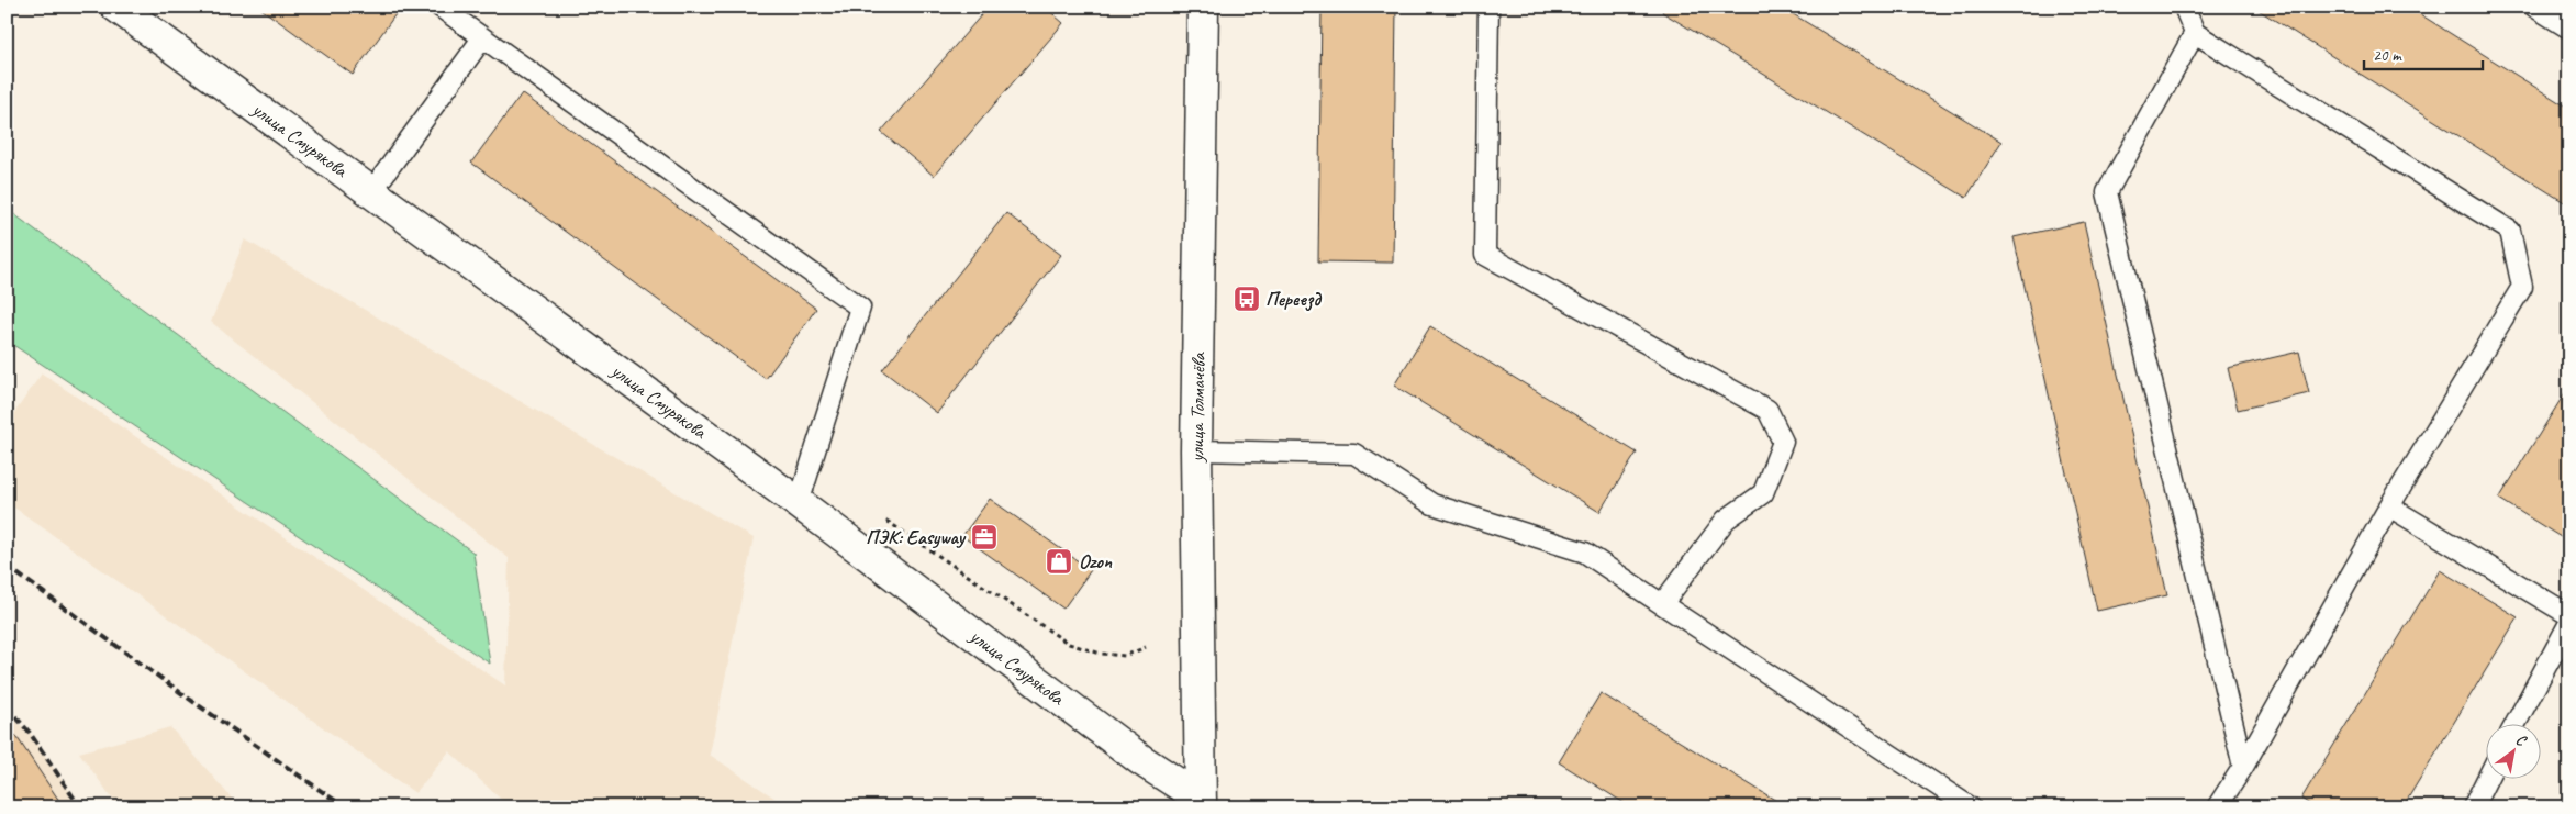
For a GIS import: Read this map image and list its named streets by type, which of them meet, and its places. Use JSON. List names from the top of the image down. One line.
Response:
{"streets":{"street":["улица Смурякова","улица Толмачёва"]},"crossings":[["улица Смурякова","улица Толмачёва"]],"places":{"bus stop":["Переезд"],"office":["ПЭК: Easyway"],"shop":["Ozon"]},"scale_bar":"20 m","north":"top right"}
